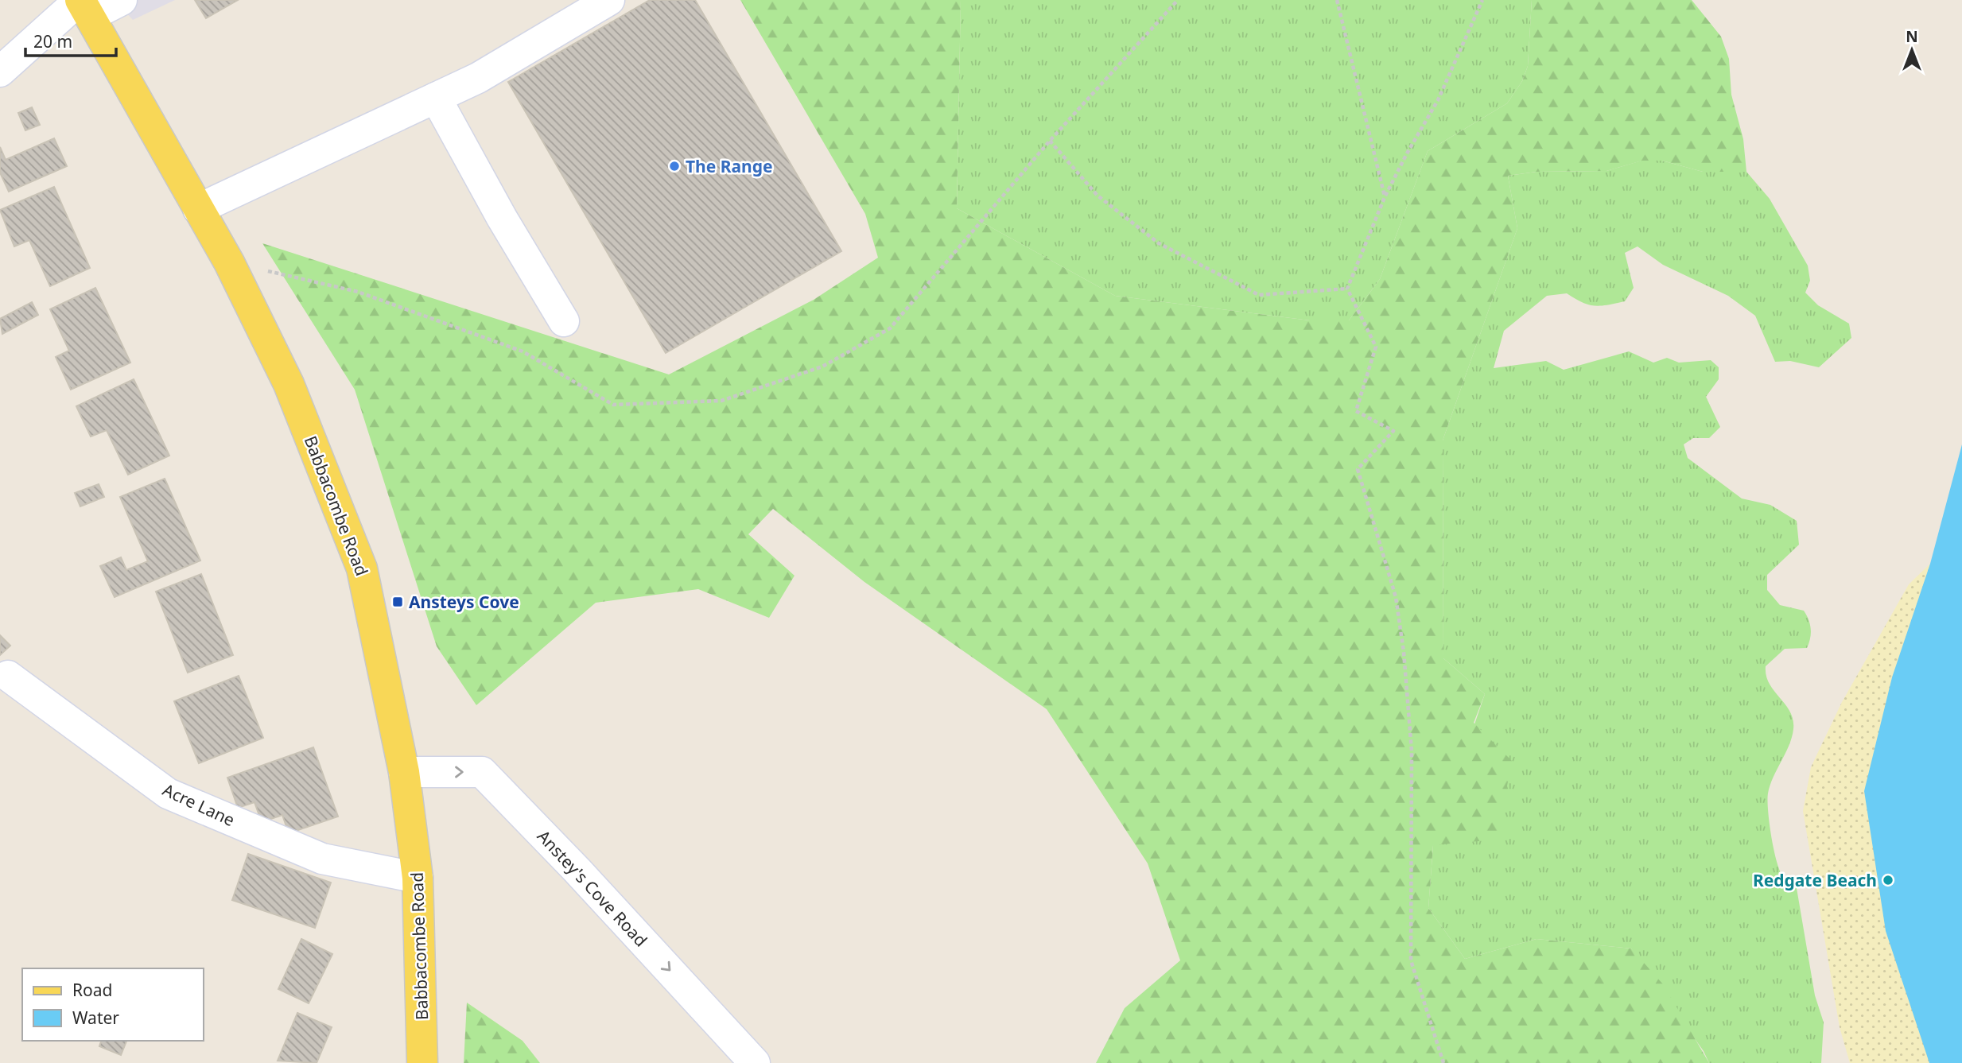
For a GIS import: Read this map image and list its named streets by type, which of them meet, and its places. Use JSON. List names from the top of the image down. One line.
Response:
{"streets":{"main road":["Babbacombe Road"],"street":["Acre Lane","Anstey's Cove Road"]},"crossings":[["Babbacombe Road","Acre Lane"],["Babbacombe Road","Anstey's Cove Road"]],"one_way":["Anstey's Cove Road"],"places":{"other":["The Range","Redgate Beach"],"transit":["Ansteys Cove"]},"legend":["Road","Water"],"scale_bar":"20 m","north":"top"}
